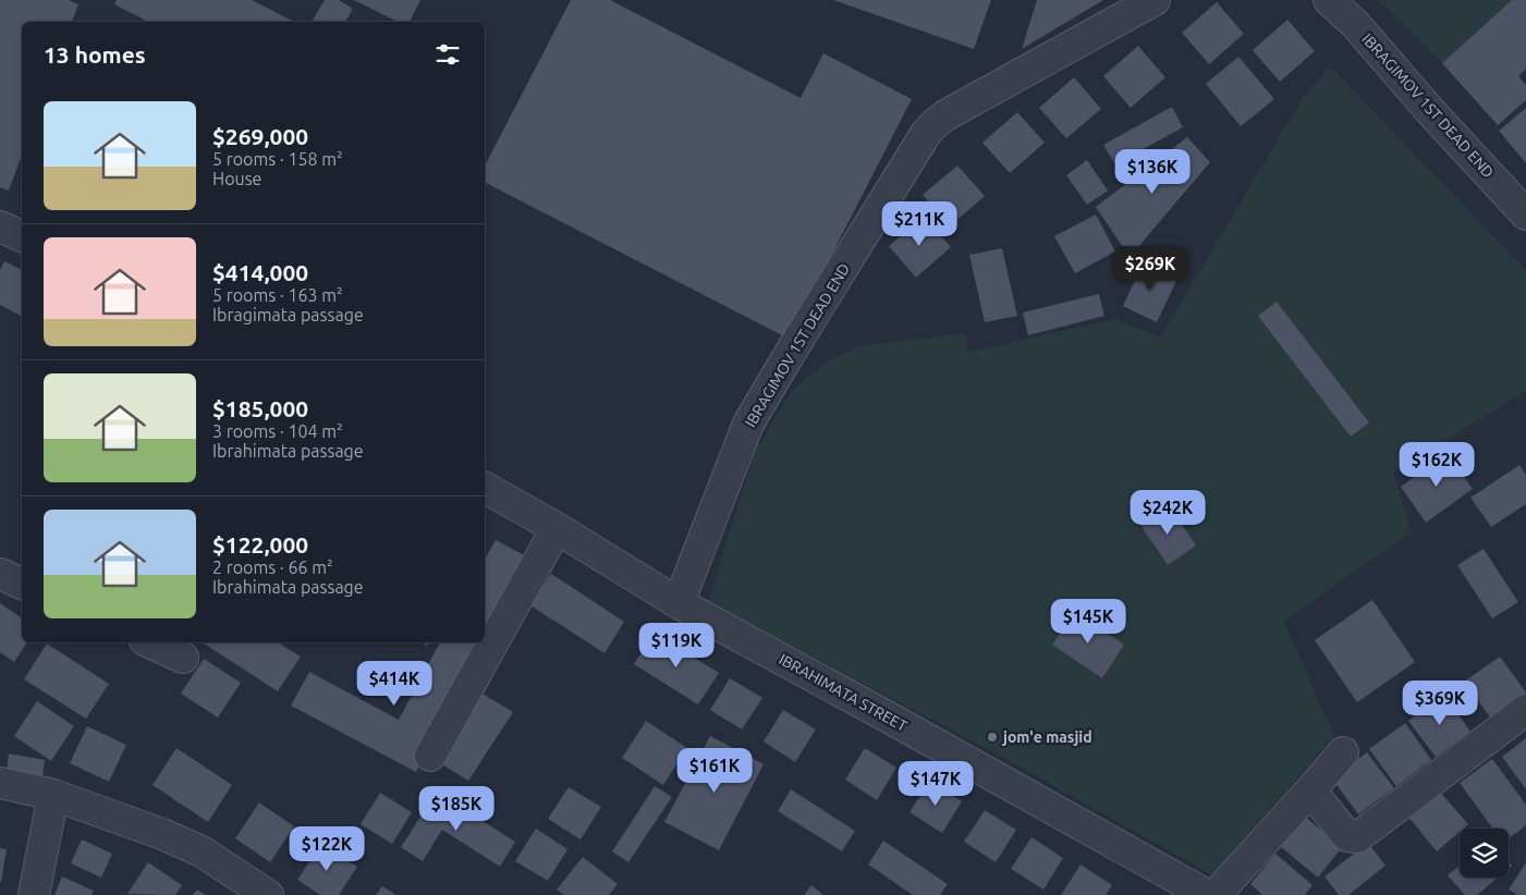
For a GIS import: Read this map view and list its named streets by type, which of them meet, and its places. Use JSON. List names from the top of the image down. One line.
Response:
{"streets":{"street":["IBRAGIMOV 1ST DEAD END","IBRAHIMАTA STREET"]},"crossings":[["IBRAGIMOV 1ST DEAD END","IBRAHIMАTA STREET"]],"places":["jom'e masjid"],"page":{"heading":"13 homes","list":[{"name":"$269,000","note":"5 rooms · 158 m² · House"},{"name":"$414,000","note":"5 rooms · 163 m² · Ibragimаta passage"},{"name":"$185,000","note":"3 rooms · 104 m² · Ibrahimаta passage"},{"name":"$122,000","note":"2 rooms · 66 m² · Ibrahimаta passage"}],"price":["$136K","$211K","$269K","$162K","$242K","$145K","$119K","$414K","$369K","$161K","$147K","$185K","$122K"]}}
